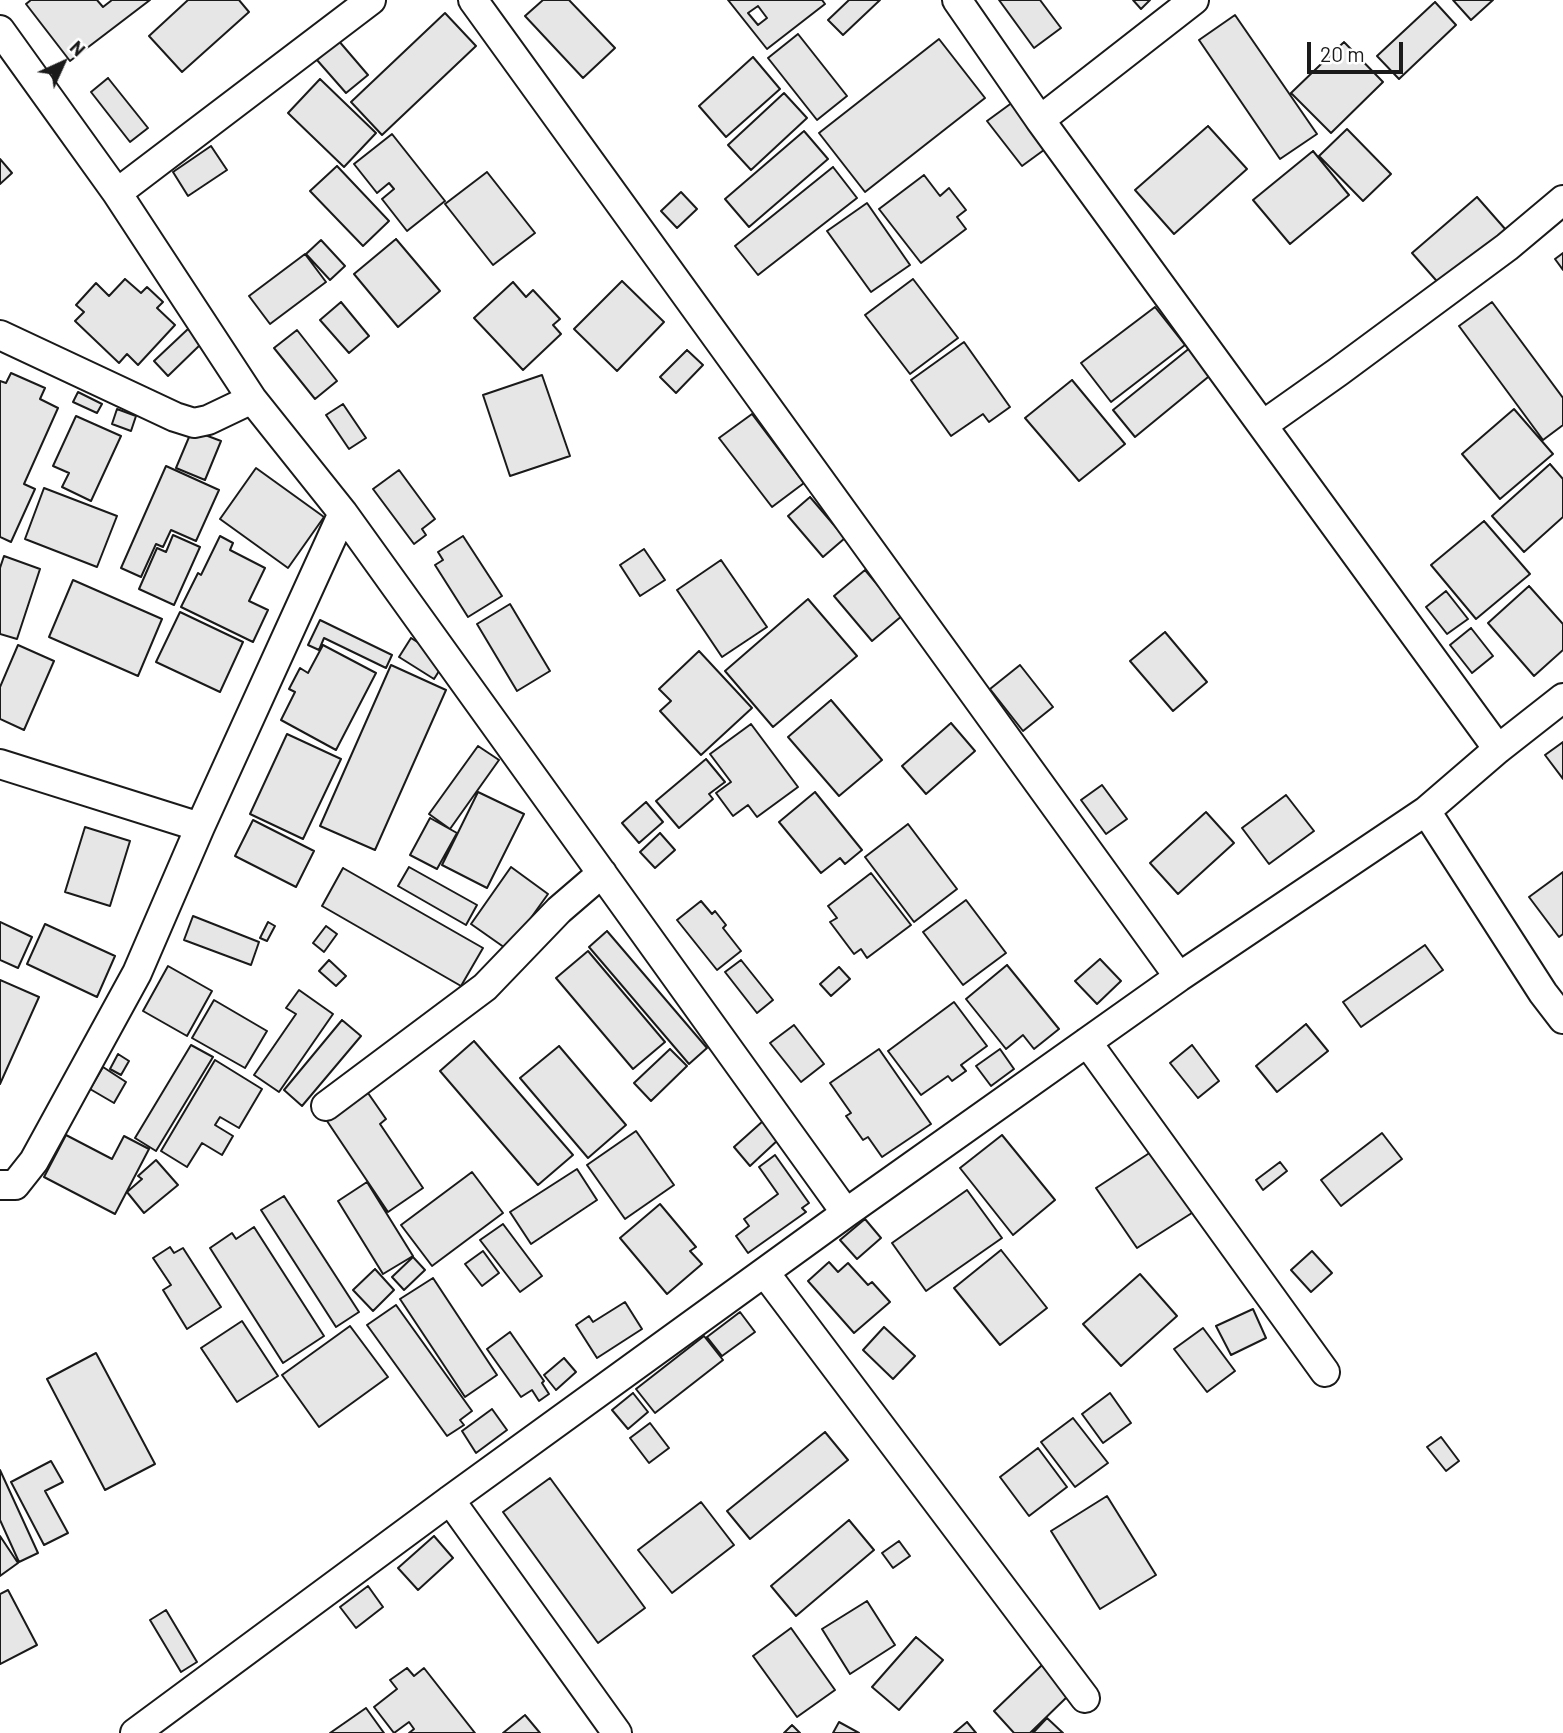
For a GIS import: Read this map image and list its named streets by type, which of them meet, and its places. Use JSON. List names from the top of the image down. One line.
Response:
{"scale_bar":"20 m","north":"top right"}
